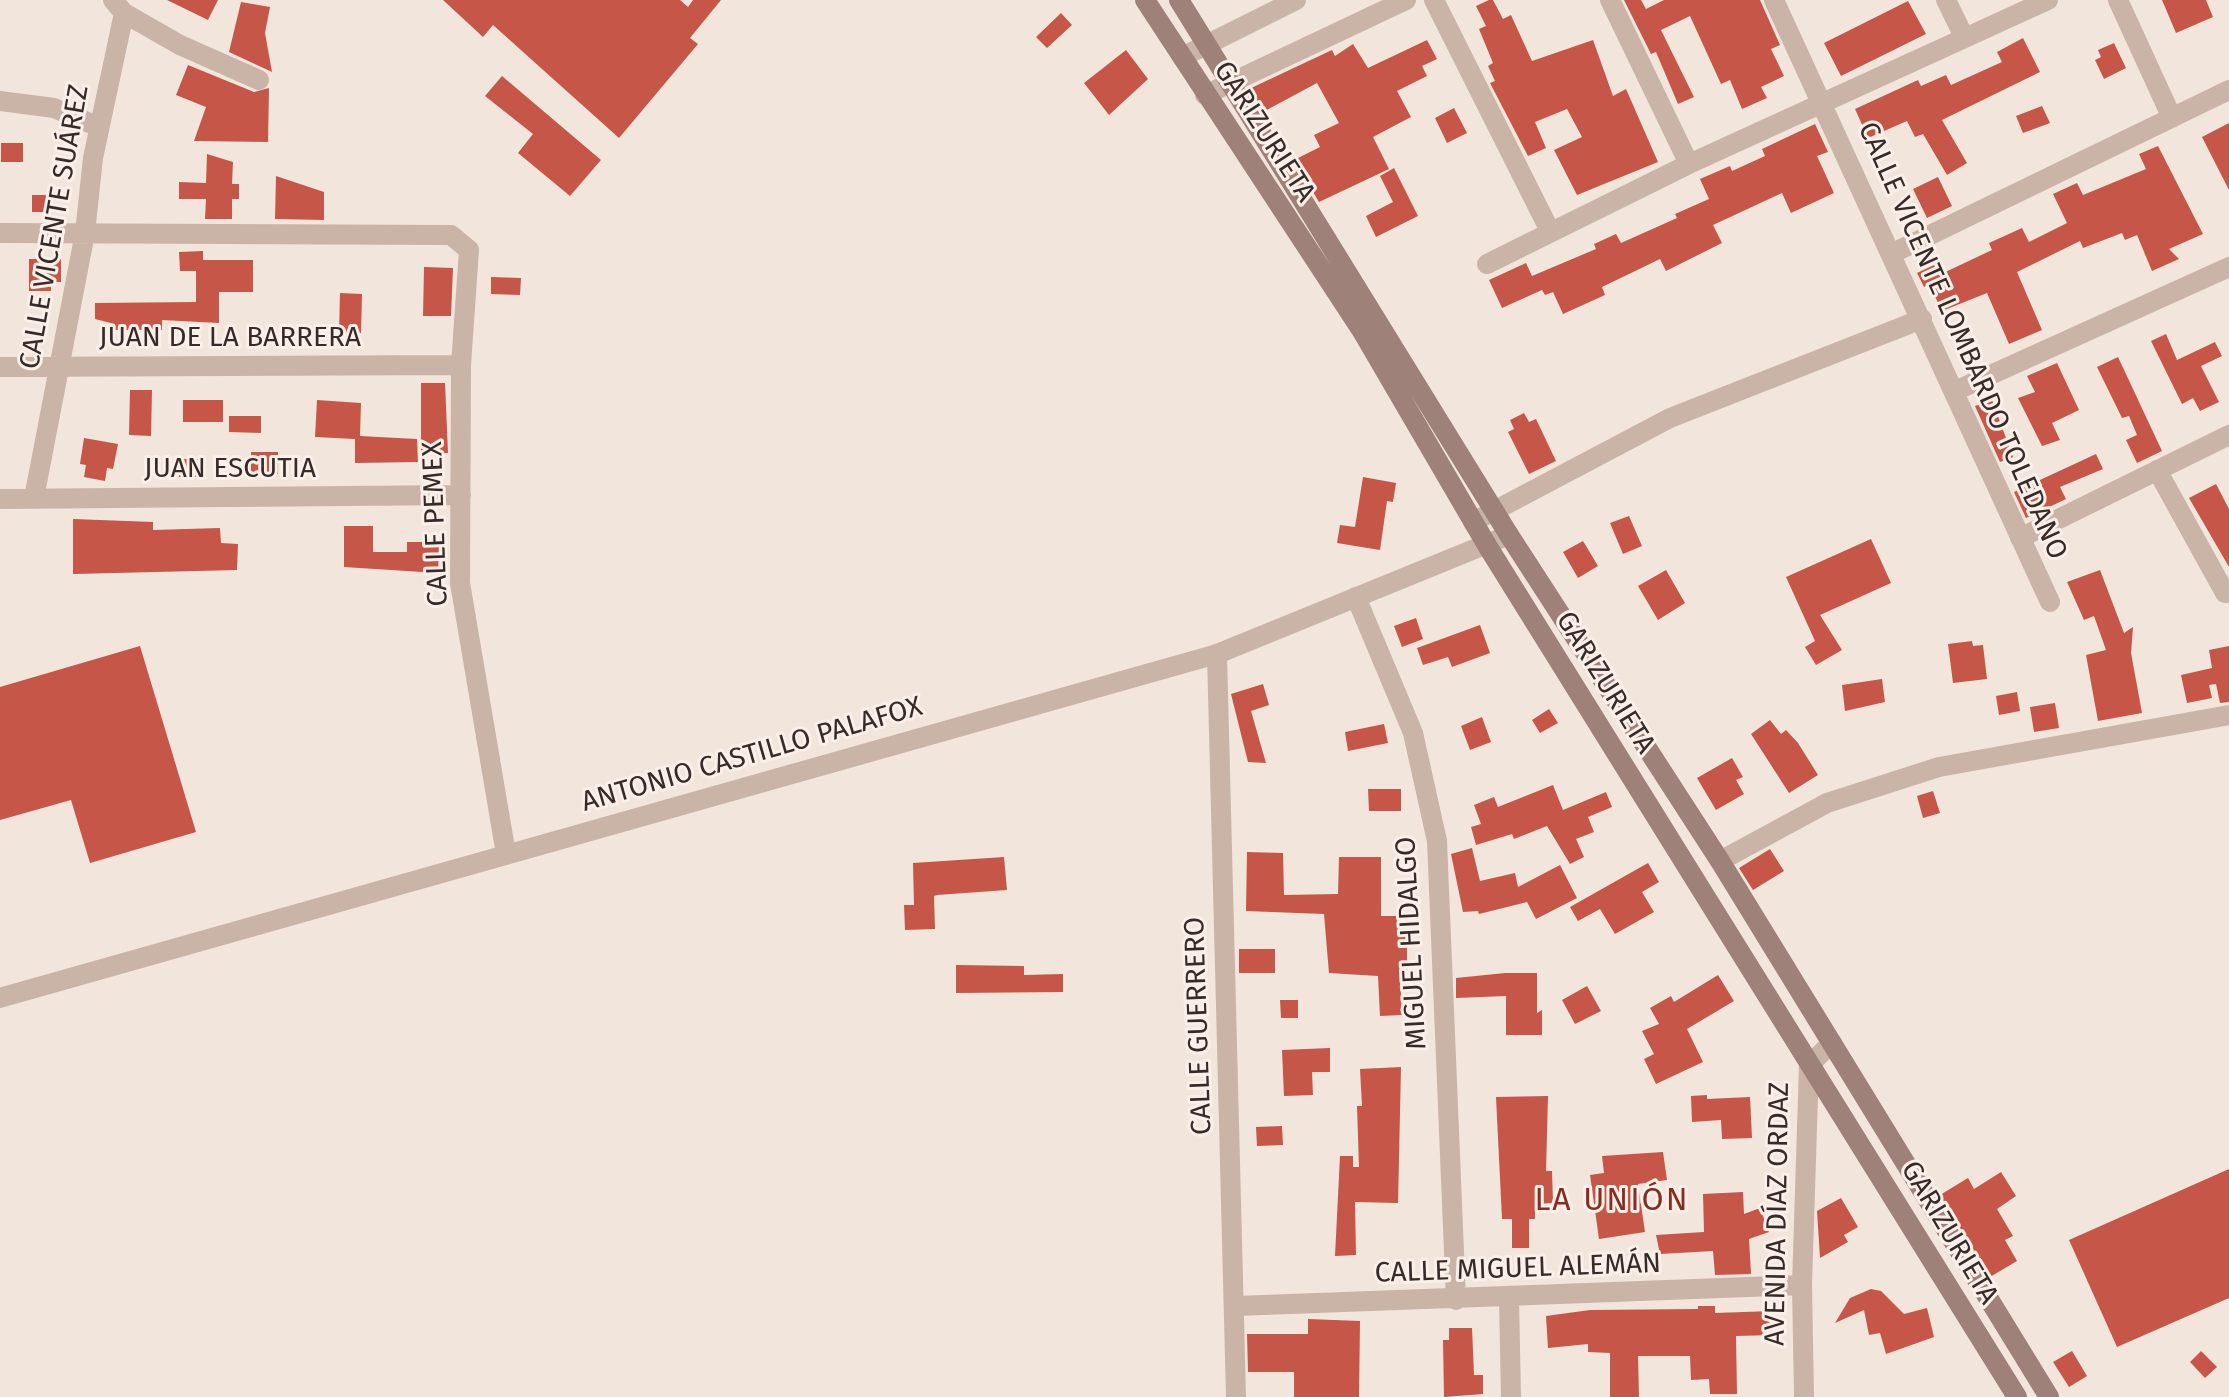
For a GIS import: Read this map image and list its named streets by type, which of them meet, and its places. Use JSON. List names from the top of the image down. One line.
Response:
{"streets":{"main road":["GARIZURIETA"],"street":["CALLE VICENTE SUÁREZ","JUAN DE LA BARRERA","CALLE VICENTE LOMBARDO TOLEDANO","JUAN ESCUTIA","CALLE PEMEX","ANTONIO CASTILLO PALAFOX","MIGUEL HIDALGO","CALLE GUERRERO","AVENIDA DÍAZ ORDAZ","CALLE MIGUEL ALEMÁN"]},"crossings":[["GARIZURIETA","ANTONIO CASTILLO PALAFOX"],["GARIZURIETA","AVENIDA DÍAZ ORDAZ"],["CALLE VICENTE SUÁREZ","JUAN DE LA BARRERA"],["CALLE VICENTE SUÁREZ","JUAN ESCUTIA"],["CALLE VICENTE SUÁREZ","CALLE PEMEX"],["JUAN DE LA BARRERA","CALLE PEMEX"],["JUAN ESCUTIA","CALLE PEMEX"],["CALLE PEMEX","ANTONIO CASTILLO PALAFOX"],["ANTONIO CASTILLO PALAFOX","MIGUEL HIDALGO"],["ANTONIO CASTILLO PALAFOX","CALLE GUERRERO"],["MIGUEL HIDALGO","CALLE MIGUEL ALEMÁN"],["CALLE GUERRERO","CALLE MIGUEL ALEMÁN"],["AVENIDA DÍAZ ORDAZ","CALLE MIGUEL ALEMÁN"]],"districts":["LA UNIÓN"]}
